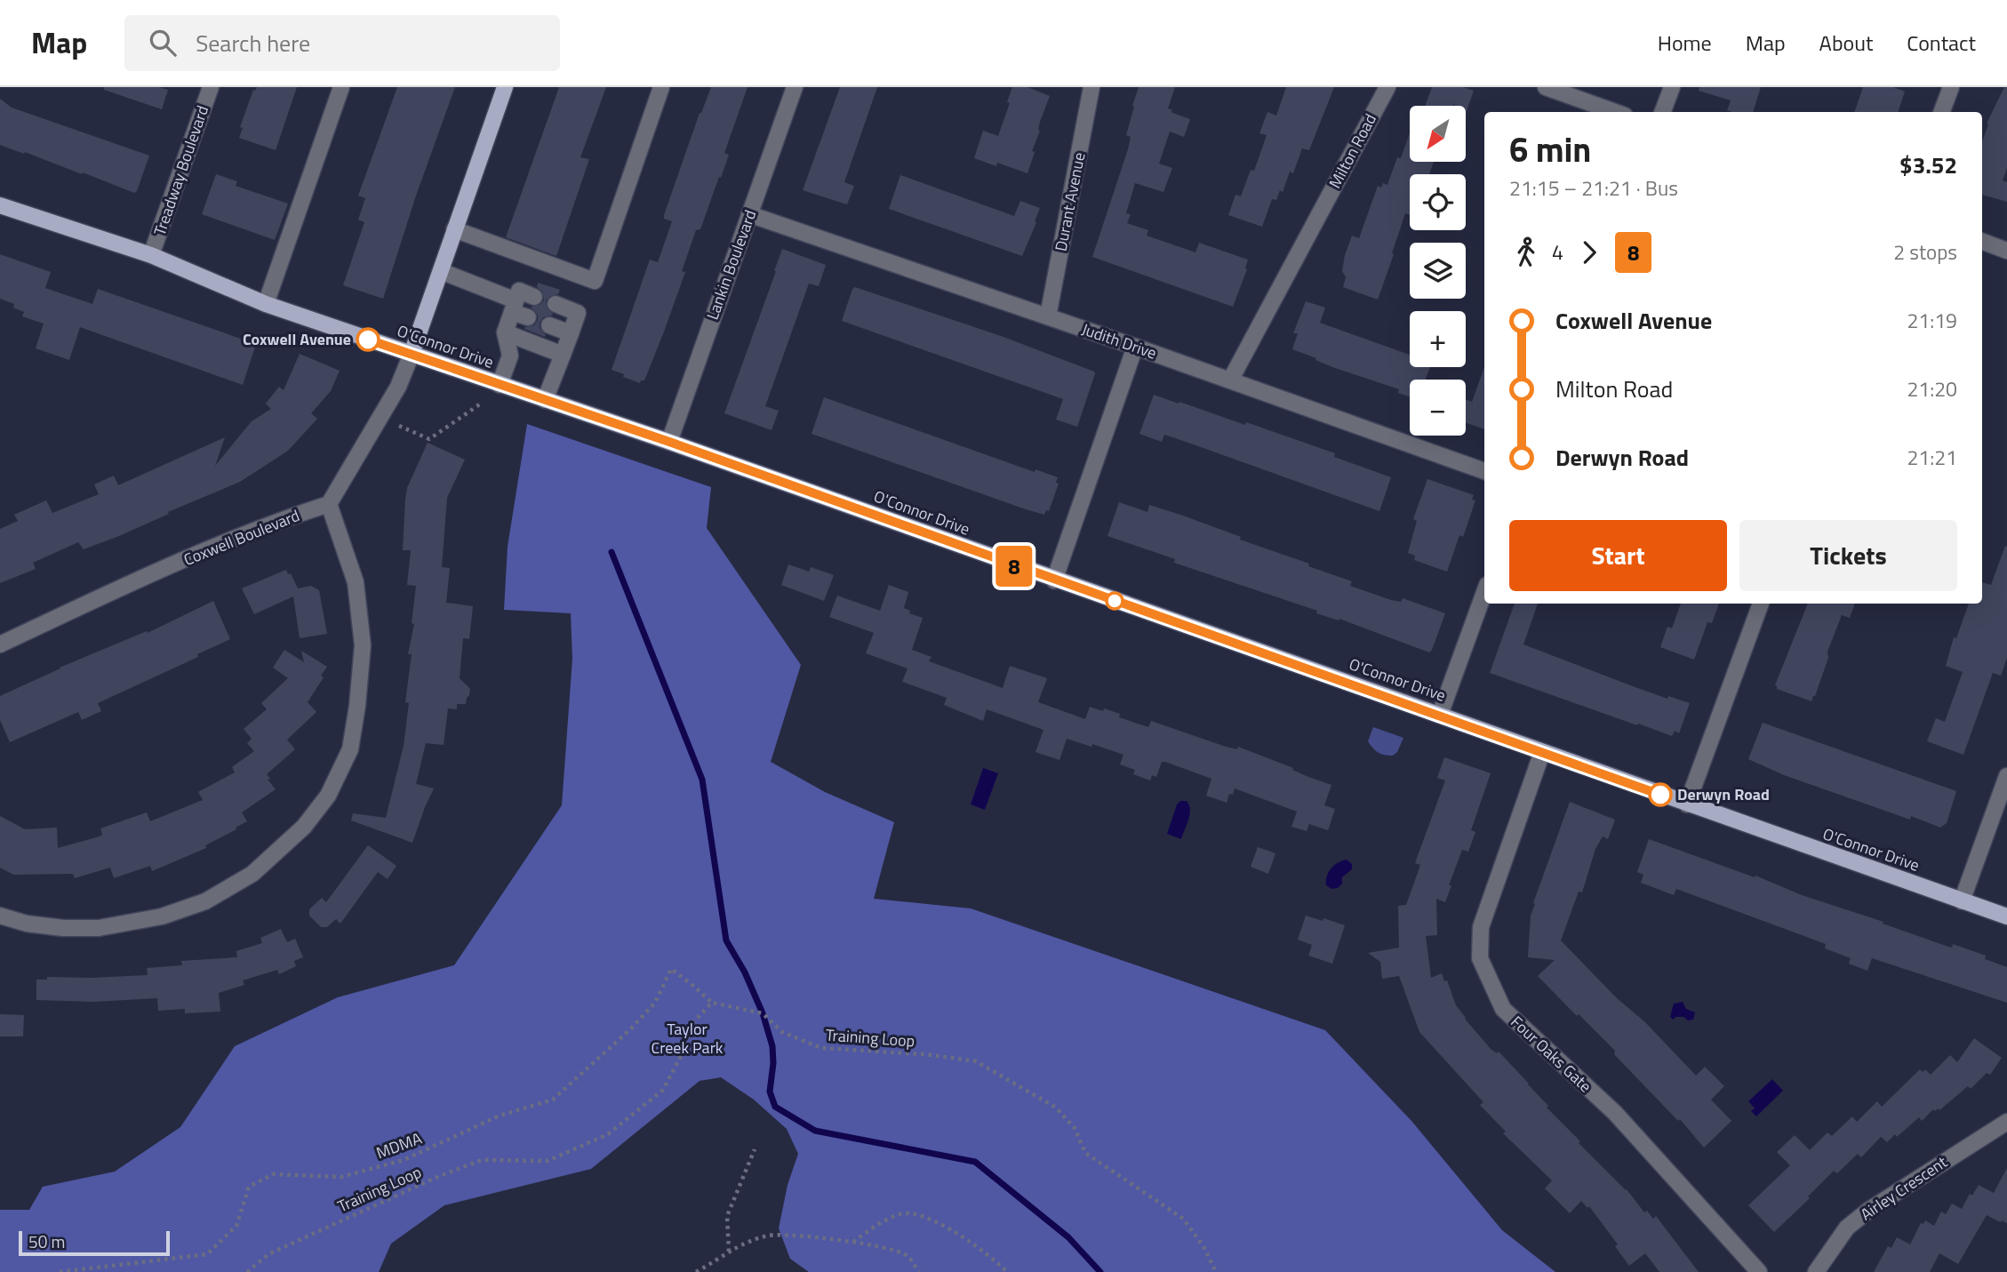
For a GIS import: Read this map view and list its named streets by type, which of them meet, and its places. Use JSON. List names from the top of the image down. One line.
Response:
{"streets":{"main road":["O'Connor Drive"],"street":["Milton Road","Treadway Boulevard","Durant Avenue","Lankin Boulevard","Judith Drive","Coxwell Boulevard","Four Oaks Gate","Airley Crescent"],"path":["Training Loop","MDMA"]},"crossings":[["Milton Road","Judith Drive"],["Treadway Boulevard","O'Connor Drive"],["Durant Avenue","Judith Drive"],["Lankin Boulevard","Judith Drive"],["Lankin Boulevard","O'Connor Drive"],["O'Connor Drive","Four Oaks Gate"],["Training Loop","MDMA"]],"parks":["Taylor Creek Park"],"places":["Coxwell Avenue","Derwyn Road"],"lines":["bus line 8"],"scale_bar":"50 m","north":"bottom left","page":{"header":"Map","search":"Search here","nav":["Home","Map","About","Contact"],"on_map":"8","map_buttons":["+","−"],"heading":["6 min","21:15 – 21:21 · Bus","$3.52"],"legs":["4","8","2 stops"],"list":[{"name":"Coxwell Avenue","value":"21:19"},{"name":"Milton Road","value":"21:20"},{"name":"Derwyn Road","value":"21:21"}],"buttons":["Start","Tickets"],"scale":"50 m"}}
